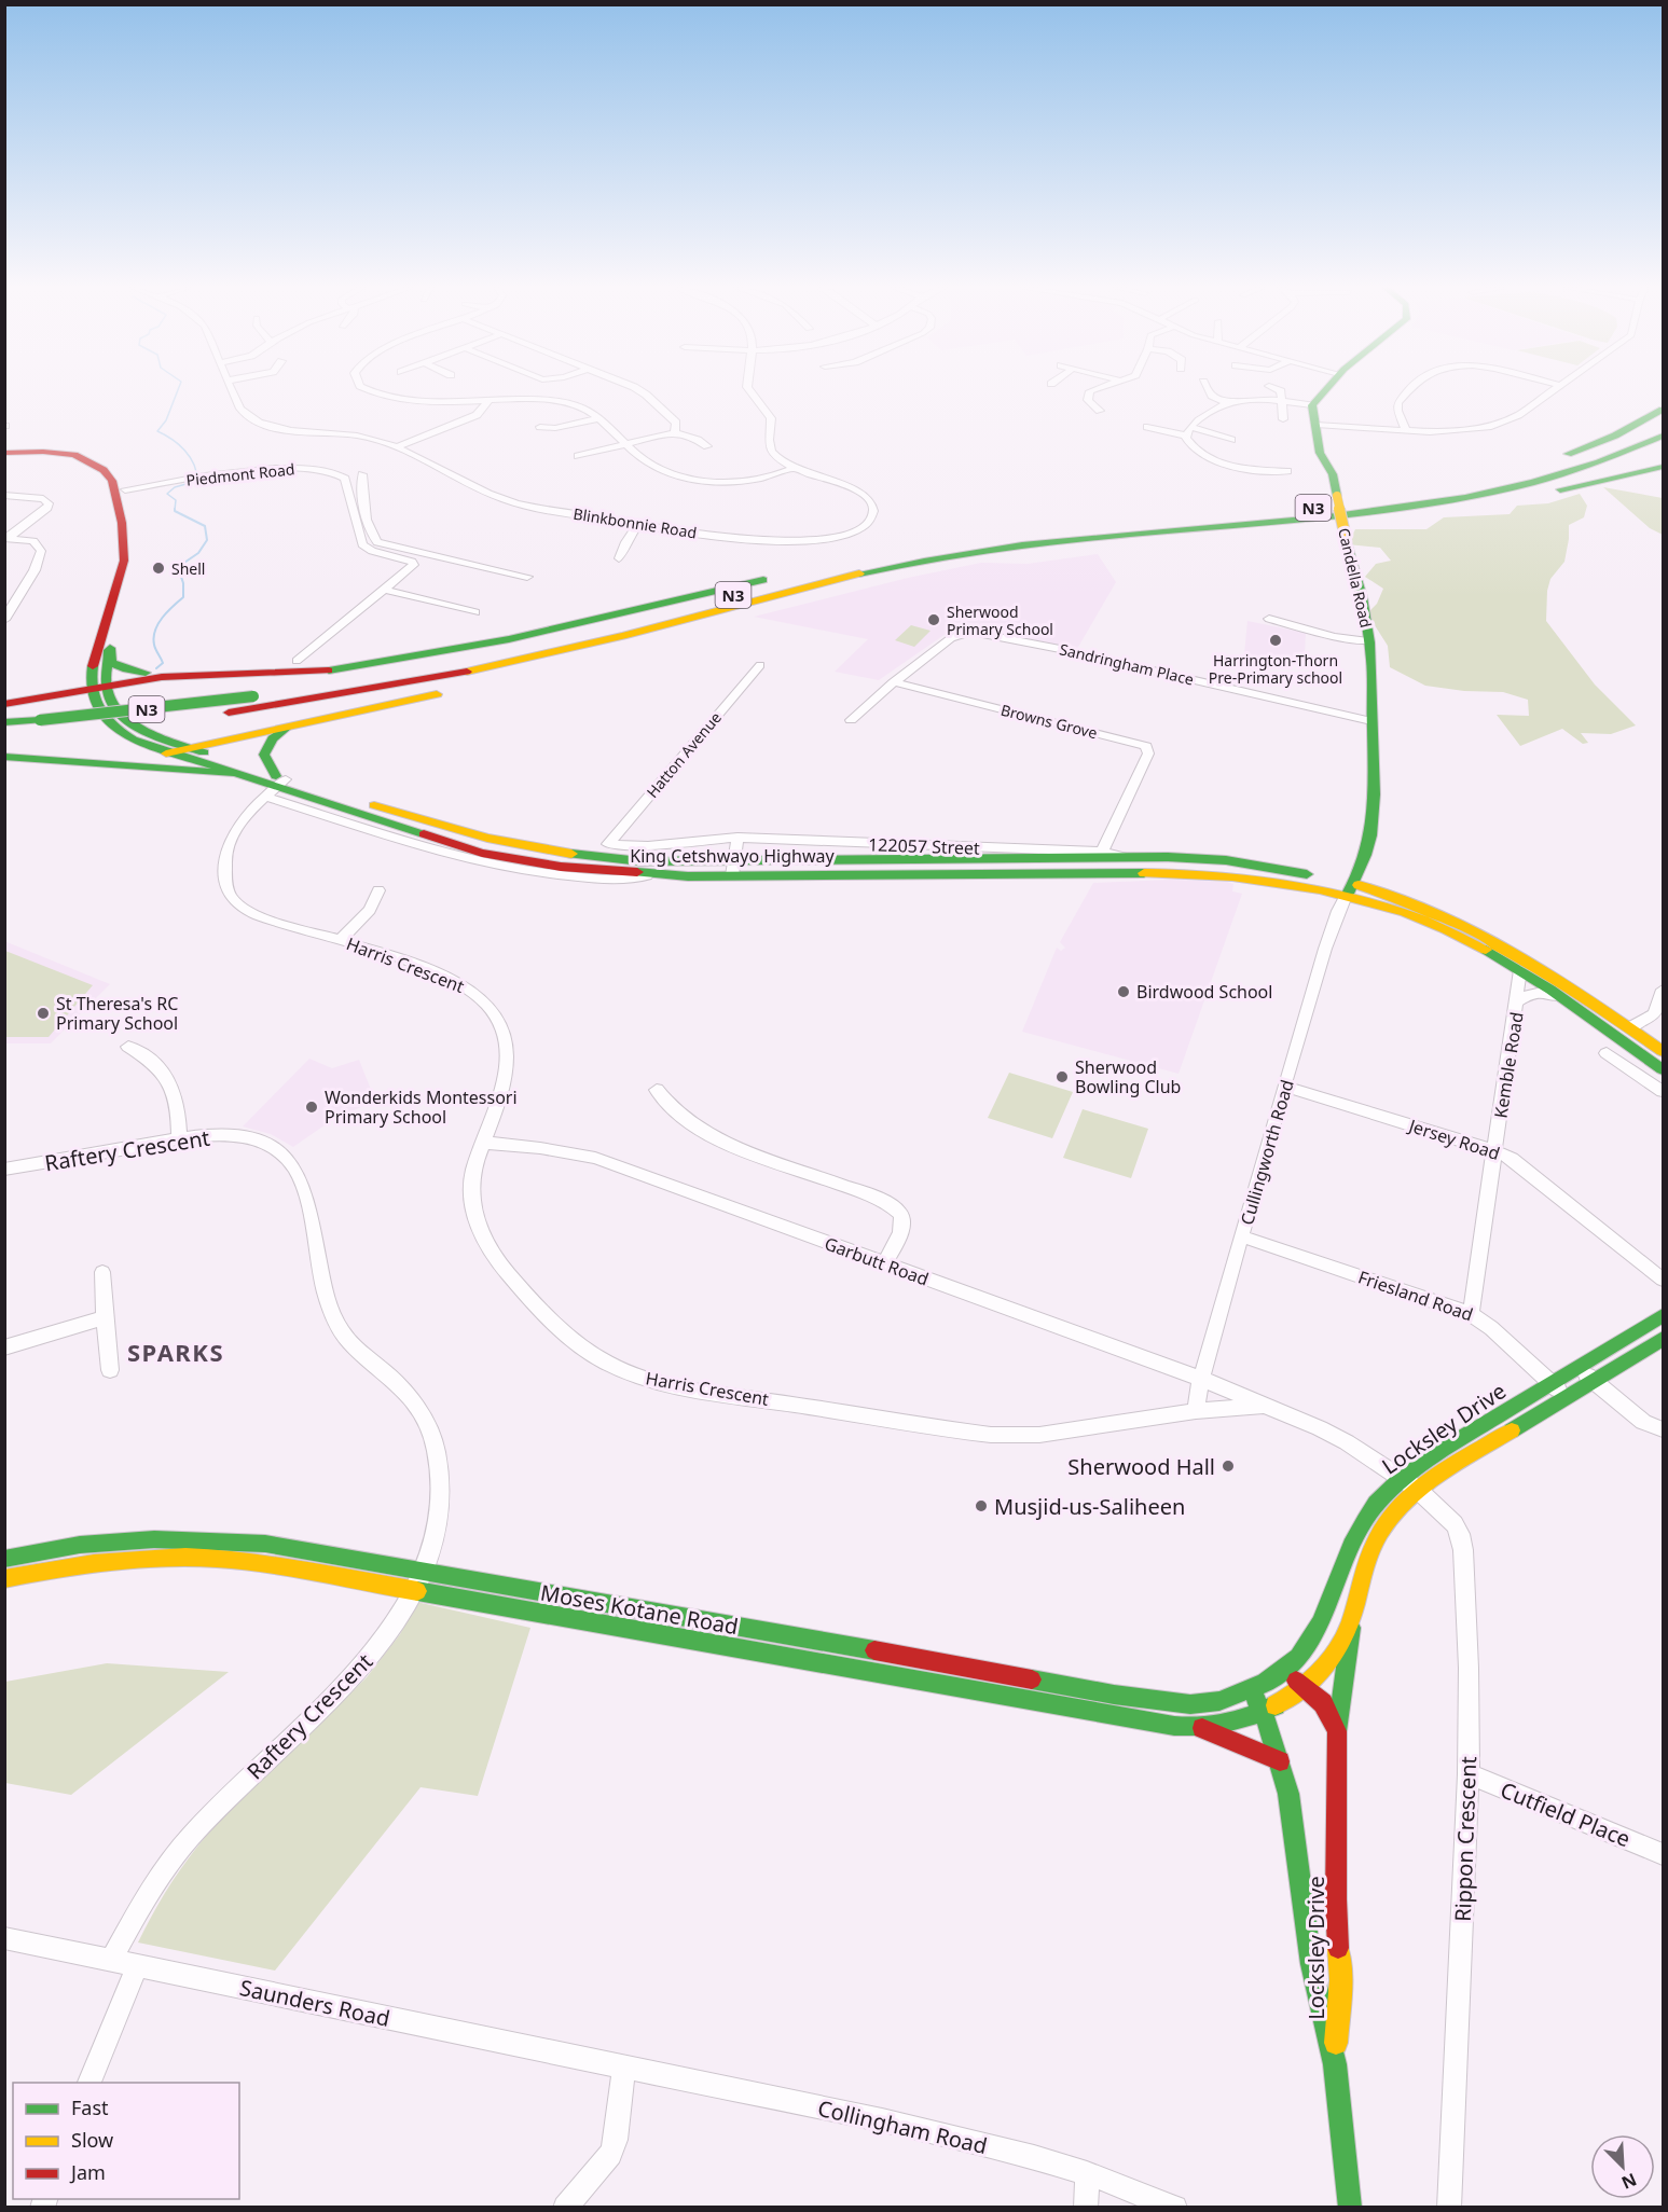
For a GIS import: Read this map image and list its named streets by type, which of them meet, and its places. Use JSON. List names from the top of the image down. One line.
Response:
{"streets":{"main road":["N3","Candella Road","King Cetshwayo Highway","Locksley Drive","Moses Kotane Road"],"street":["Piedmont Road","Blinkbonnie Road","Sandringham Place","Browns Grove","Hatton Avenue","122057 Street","Harris Crescent","Kemble Road","Jersey Road","Raftery Crescent","Cullingworth Road","Garbutt Road","Friesland Road","Cutfield Place","Rippon Crescent","Saunders Road","Collingham Road"]},"crossings":[["Piedmont Road","King Cetshwayo Highway"],["Candella Road","Sandringham Place"],["Candella Road","King Cetshwayo Highway"],["Candella Road","Cullingworth Road"],["Sandringham Place","Browns Grove"],["Browns Grove","122057 Street"],["Hatton Avenue","122057 Street"],["122057 Street","King Cetshwayo Highway"],["King Cetshwayo Highway","Harris Crescent"],["King Cetshwayo Highway","Kemble Road"],["King Cetshwayo Highway","Cullingworth Road"],["Harris Crescent","Cullingworth Road"],["Harris Crescent","Garbutt Road"],["Harris Crescent","Locksley Drive"],["Harris Crescent","Rippon Crescent"],["Kemble Road","Jersey Road"],["Kemble Road","Friesland Road"],["Jersey Road","Cullingworth Road"],["Raftery Crescent","Moses Kotane Road"],["Raftery Crescent","Saunders Road"],["Cullingworth Road","Garbutt Road"],["Cullingworth Road","Friesland Road"],["Friesland Road","Locksley Drive"],["Locksley Drive","Moses Kotane Road"],["Locksley Drive","Rippon Crescent"],["Cutfield Place","Rippon Crescent"],["Saunders Road","Collingham Road"]],"districts":["SPARKS"],"places":["Shell","Sherwood Primary School","Harrington-Thorn Pre-Primary school","Birdwood School","St Theresa's RC Primary School","Sherwood Bowling Club","Wonderkids Montessori Primary School","Sherwood Hall","Musjid-us-Saliheen"],"legend":["Fast","Slow","Jam"],"north":"bottom right"}
